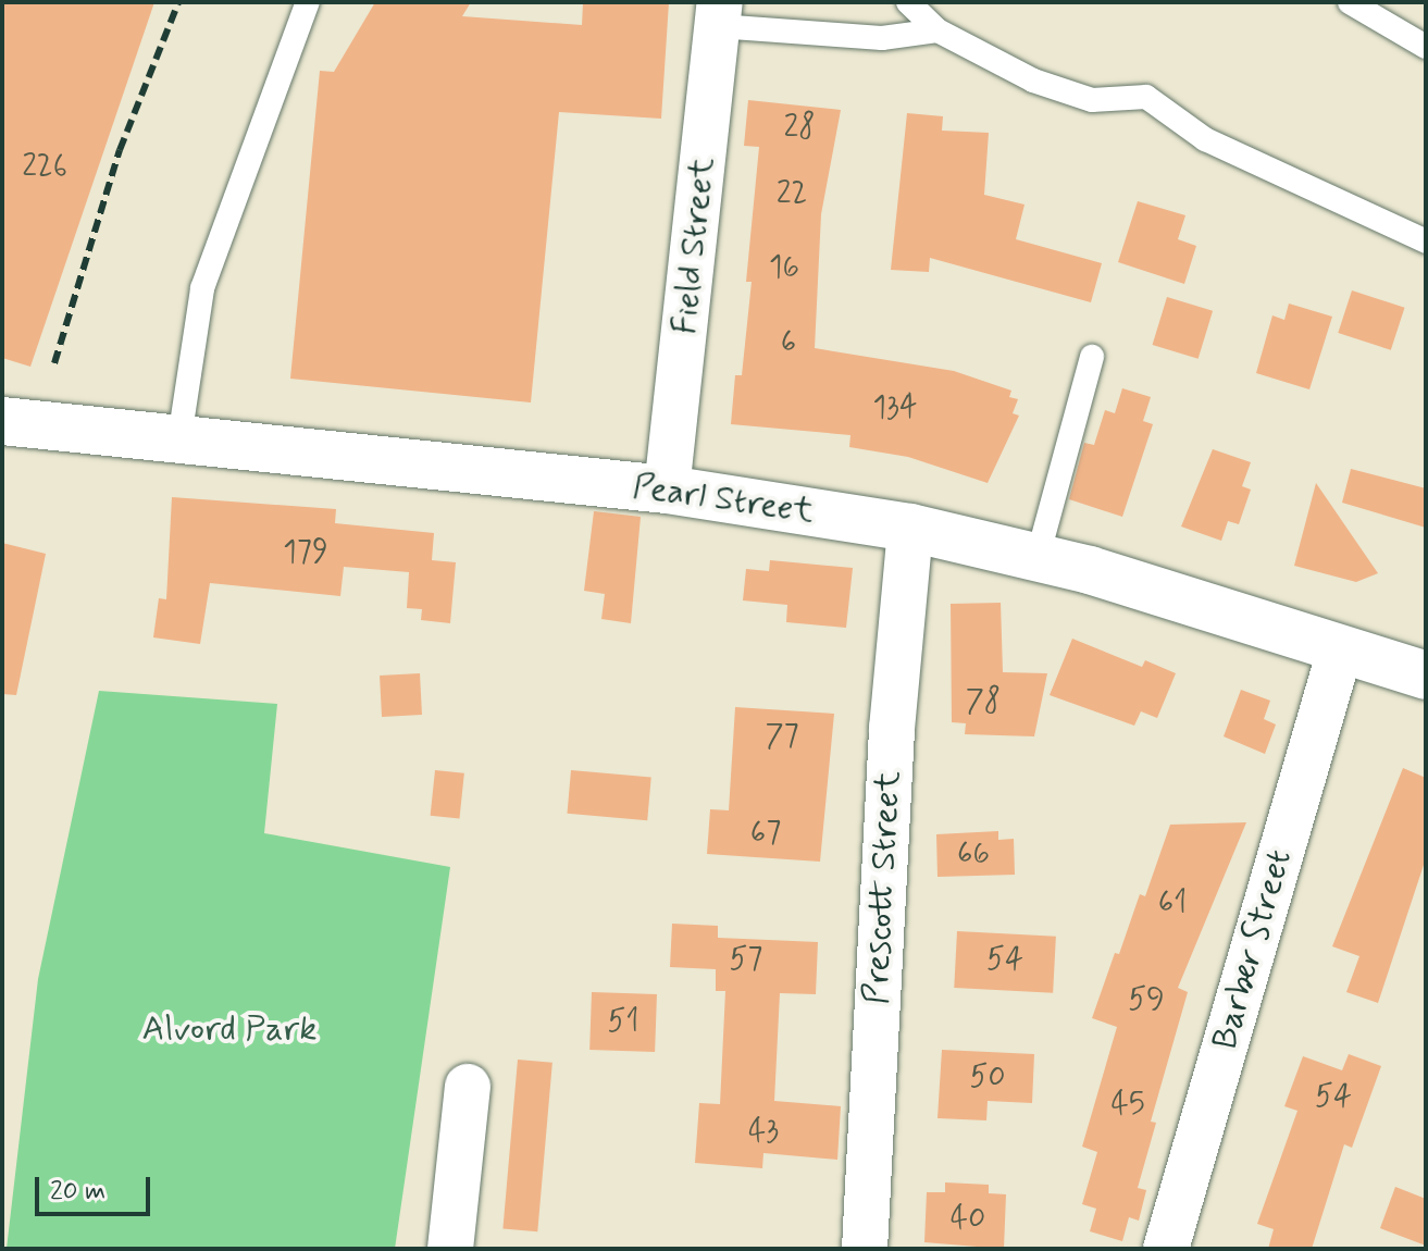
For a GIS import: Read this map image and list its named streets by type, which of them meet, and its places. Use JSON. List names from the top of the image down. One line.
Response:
{"streets":{"street":["Field Street","Pearl Street","Prescott Street","Barber Street"]},"crossings":[["Field Street","Pearl Street"],["Pearl Street","Prescott Street"],["Pearl Street","Barber Street"]],"parks":["Alvord Park"],"house_numbers":["28","226","22","16","6","134","179","78","77","67","66","61","57","54","59","51","50","54","45","43","40"],"scale_bar":"20 m"}
